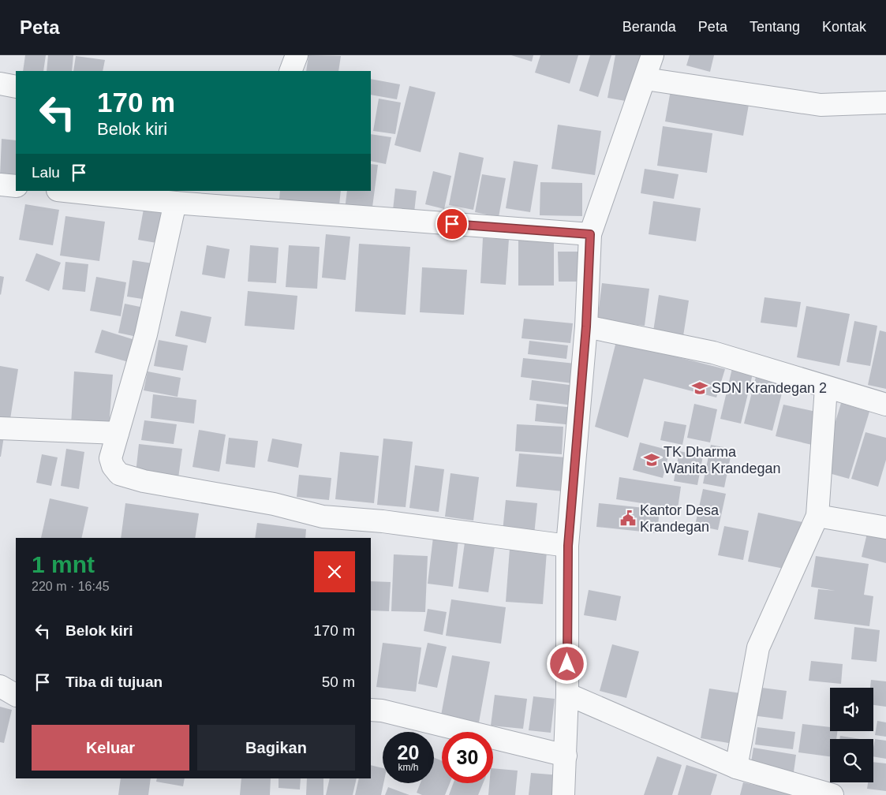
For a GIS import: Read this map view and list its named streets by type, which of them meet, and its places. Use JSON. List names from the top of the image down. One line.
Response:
{"places":{"school or university":["SDN Krandegan 2","TK Dharma Wanita Krandegan"],"public building":["Kantor Desa Krandegan"]},"page":{"header":"Peta","nav":["Beranda","Peta","Tentang","Kontak"],"turn":["170 m","Belok kiri"],"then":"Lalu","heading":["1 mnt","220 m · 16:45"],"list":[{"name":"Belok kiri","value":"170 m"},{"name":"Tiba di tujuan","value":"50 m"}],"buttons":["Keluar","Bagikan"],"speed":"20 km/h","limit":"30"}}
